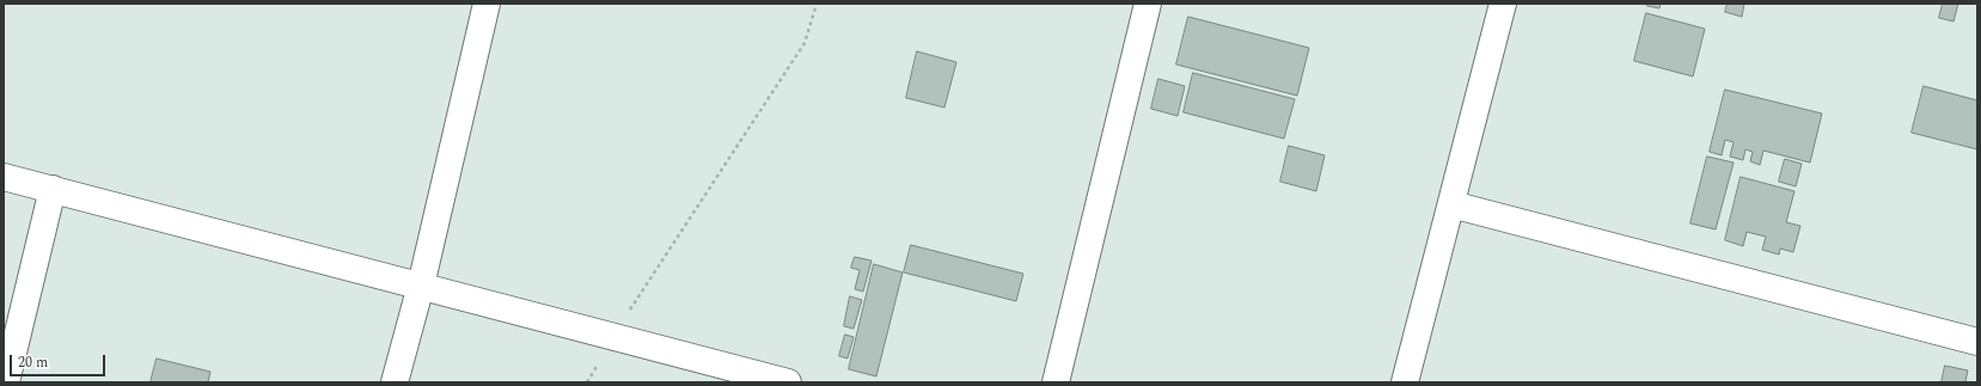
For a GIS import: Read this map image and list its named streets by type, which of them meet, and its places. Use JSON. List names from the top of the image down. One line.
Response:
{"scale_bar":"20 m"}
